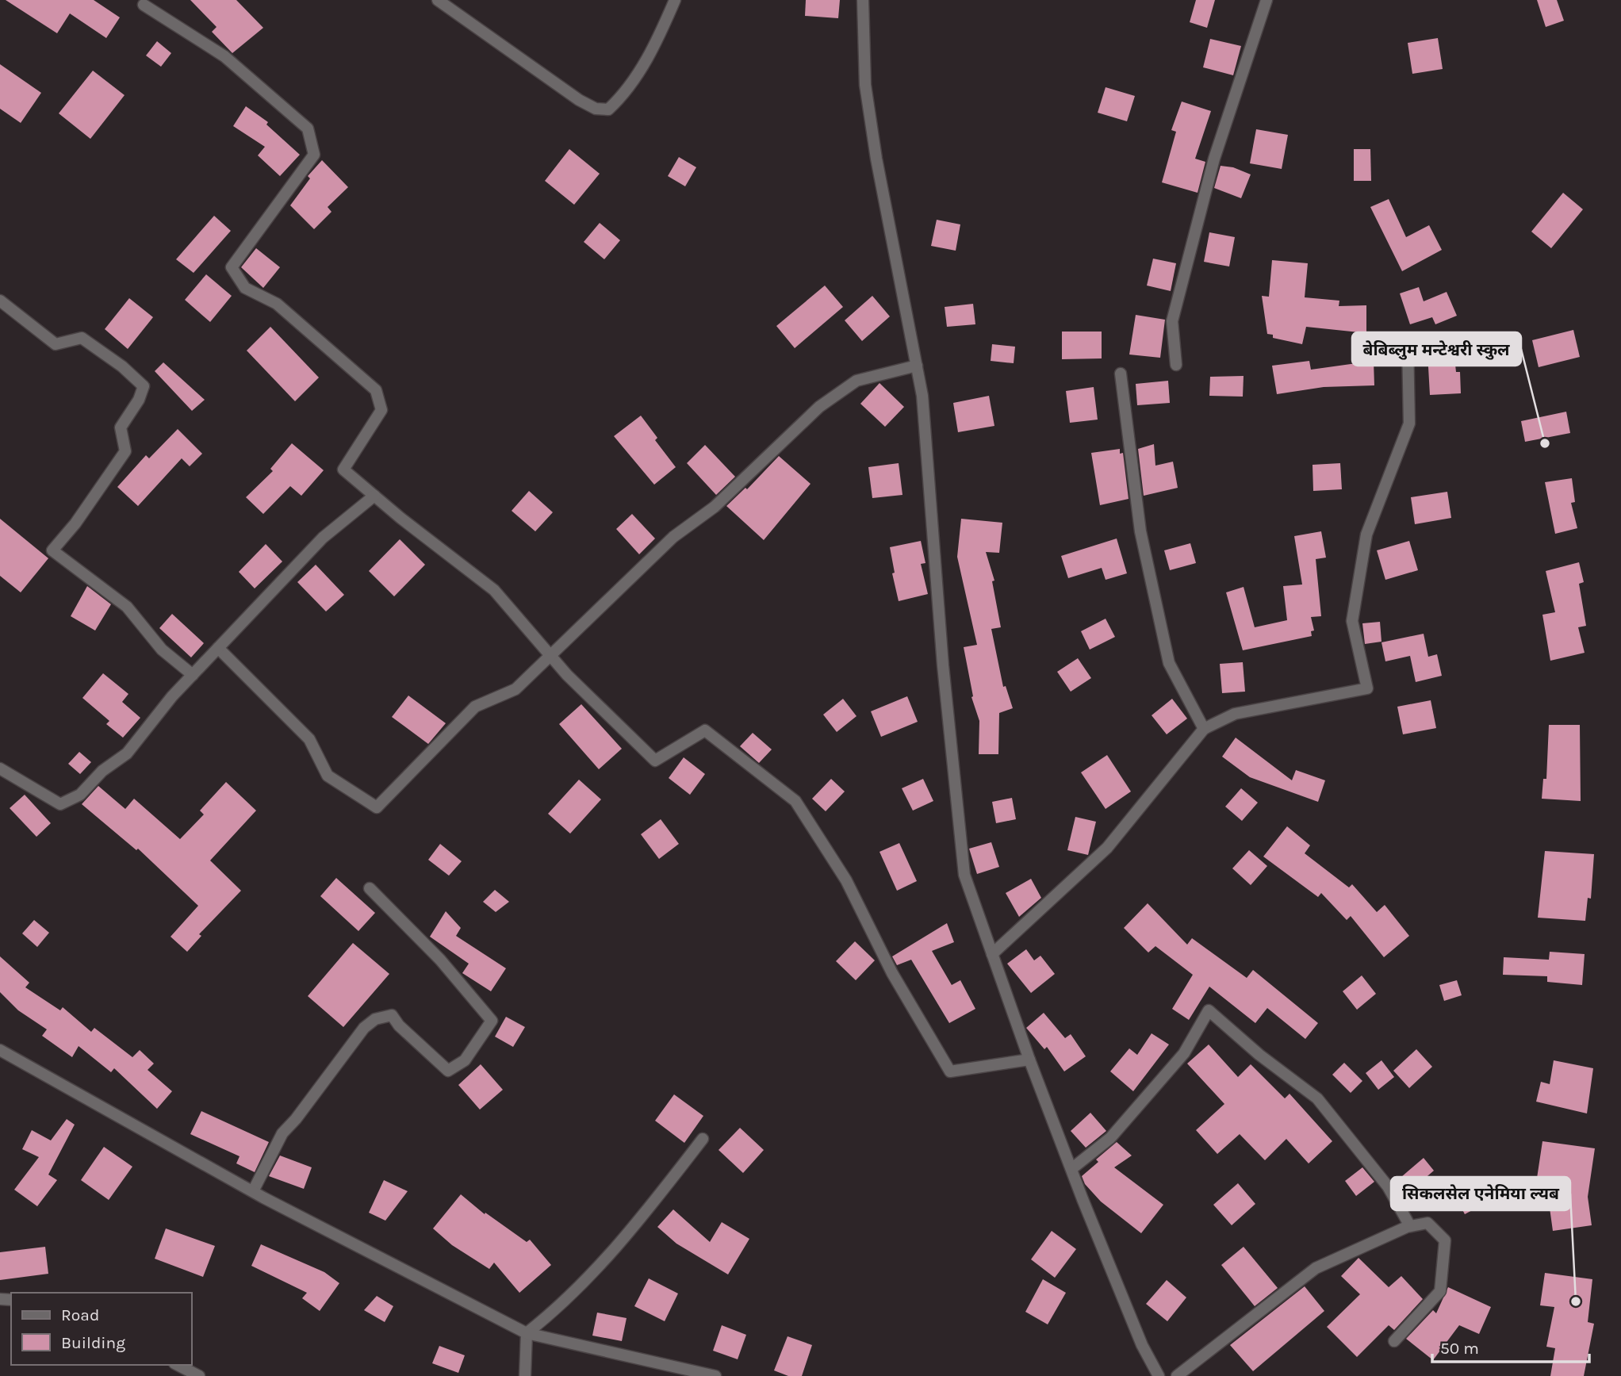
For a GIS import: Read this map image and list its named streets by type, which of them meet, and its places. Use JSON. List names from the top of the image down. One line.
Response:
{"places":["बेबिब्लुम मन्टेश्वरी स्कुल","सिकलसेल एनेमिया ल्यब"],"legend":["Road","Building"],"scale_bar":"50 m"}
